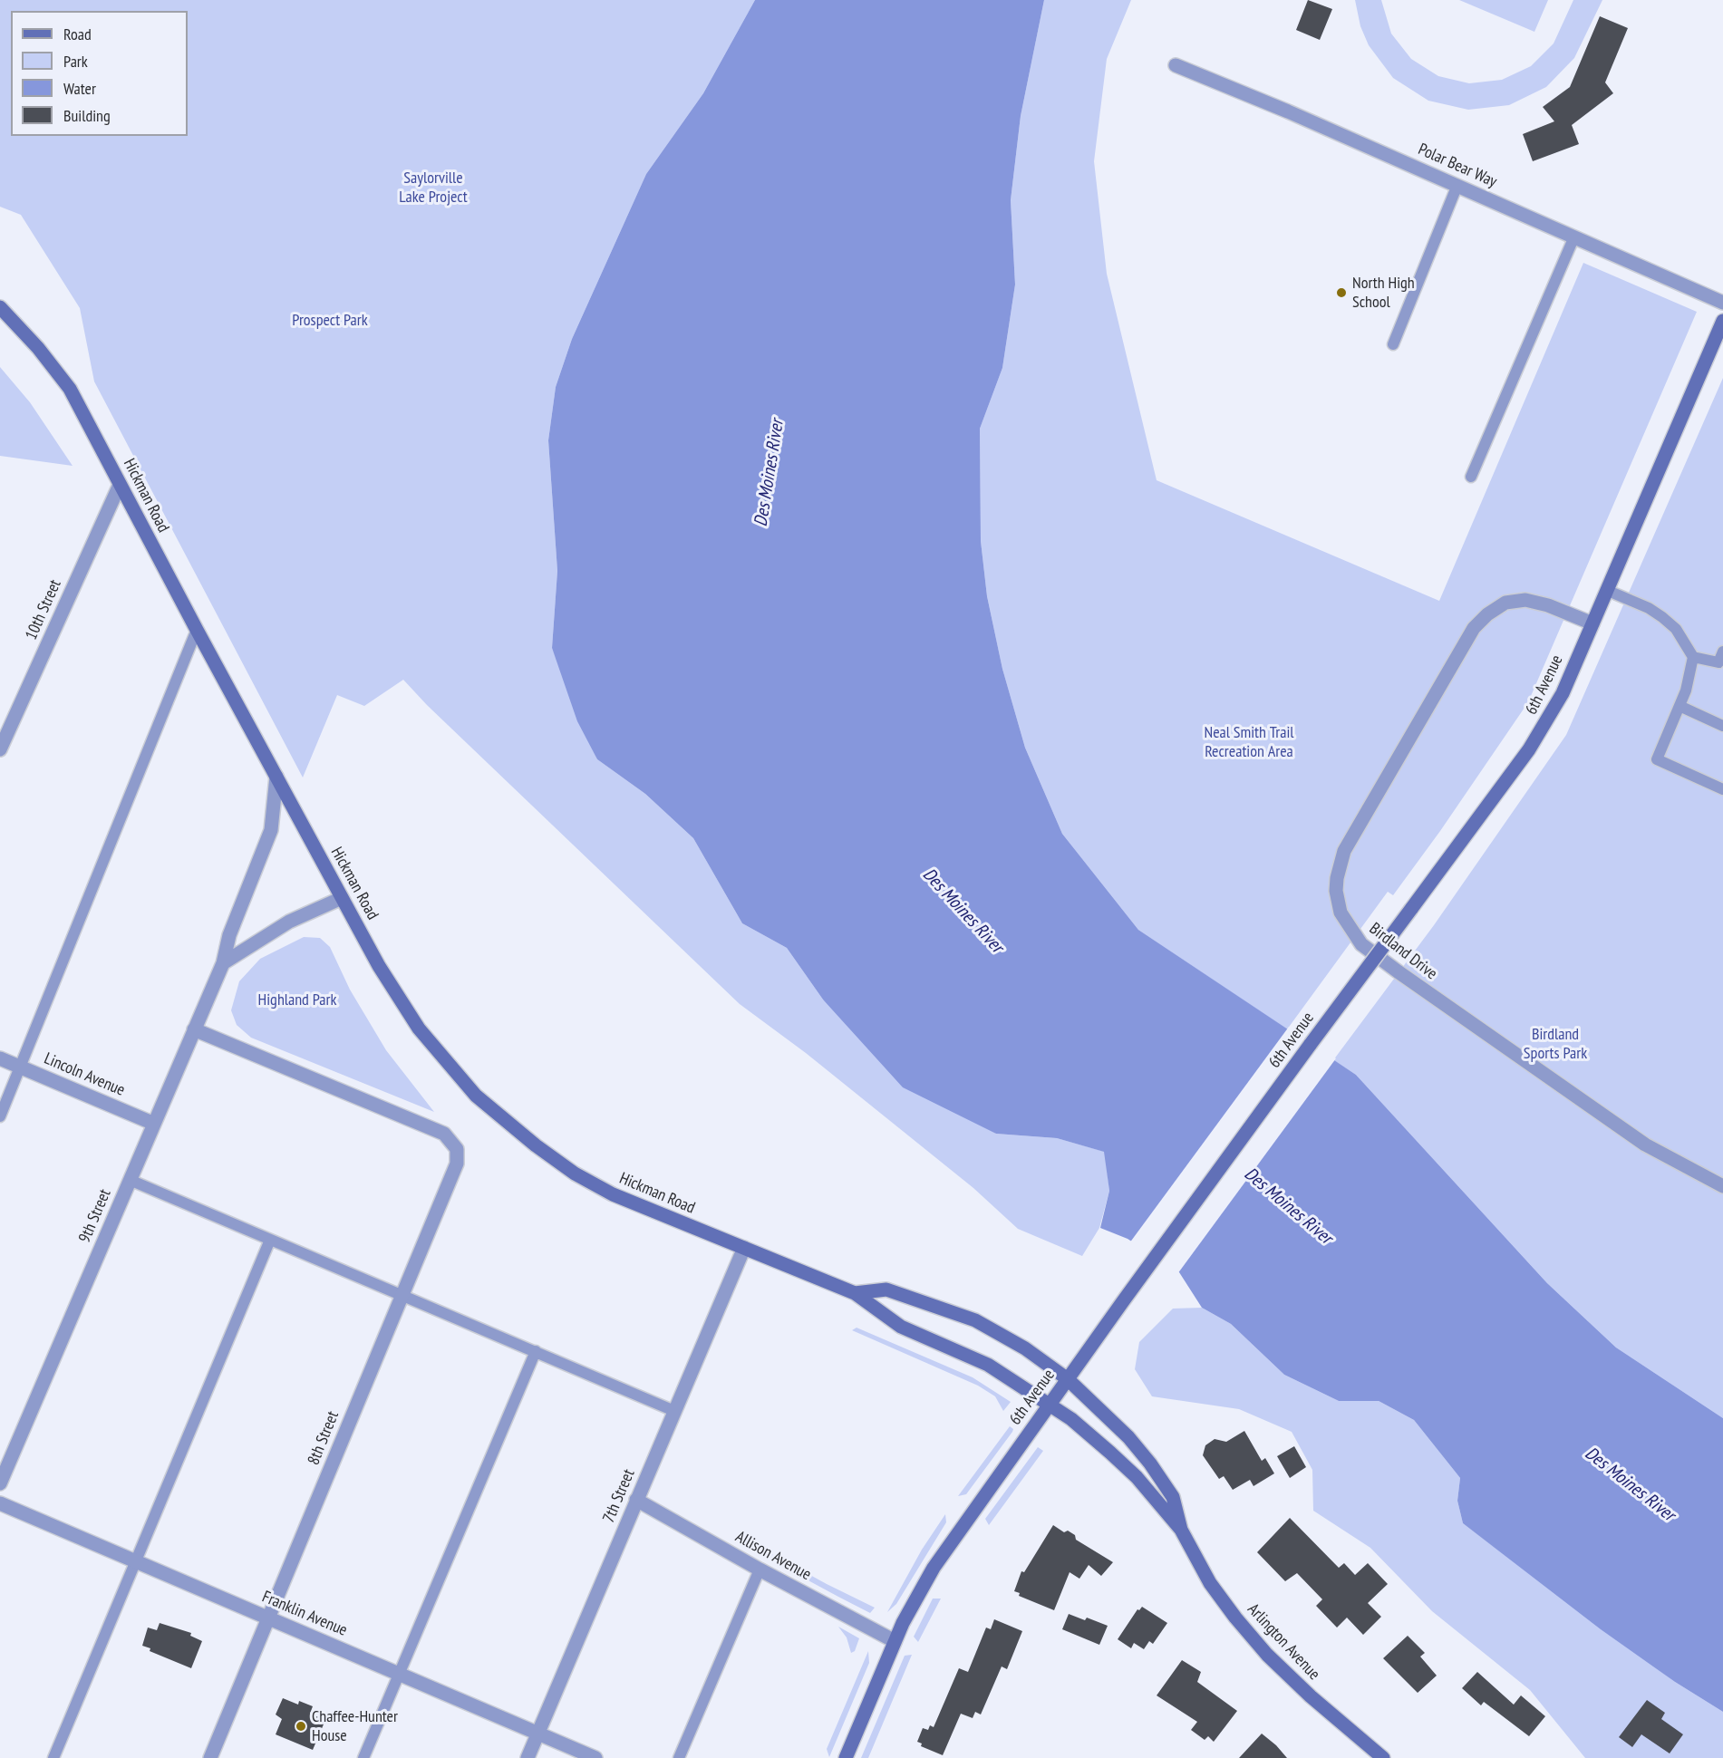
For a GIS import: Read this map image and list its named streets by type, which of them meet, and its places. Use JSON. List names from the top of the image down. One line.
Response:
{"streets":{"main road":["Hickman Road","6th Avenue","Arlington Avenue"],"street":["Polar Bear Way","10th Street","Birdland Drive","Lincoln Avenue","9th Street","8th Street","7th Street","Allison Avenue","Franklin Avenue"]},"crossings":[["Hickman Road","10th Street"],["Hickman Road","6th Avenue"],["Hickman Road","9th Street"],["Hickman Road","7th Street"],["Hickman Road","Arlington Avenue"],["6th Avenue","Birdland Drive"],["6th Avenue","Allison Avenue"],["6th Avenue","Arlington Avenue"],["Lincoln Avenue","9th Street"],["9th Street","8th Street"],["8th Street","Franklin Avenue"],["7th Street","Allison Avenue"],["7th Street","Franklin Avenue"]],"water":["Des Moines River"],"parks":["Saylorville Lake Project","Prospect Park","Neal Smith Trail Recreation Area","Highland Park","Birdland Sports Park"],"places":["North High School","Chaffee-Hunter House"],"legend":["Road","Park","Water","Building"]}
